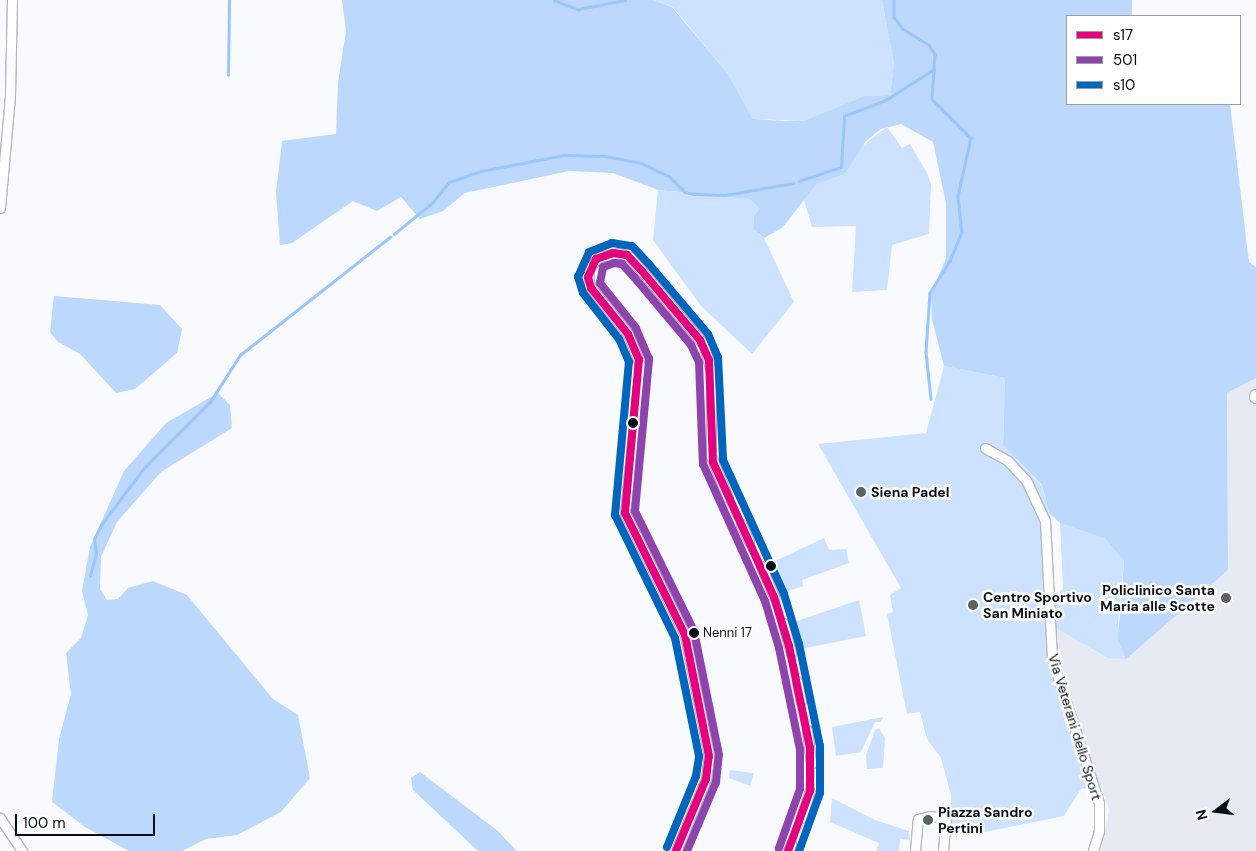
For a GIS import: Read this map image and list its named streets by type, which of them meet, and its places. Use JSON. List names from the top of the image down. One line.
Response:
{"streets":{"street":["Via Veterani dello Sport"]},"places":["Siena Padel","Policlinico Santa Maria alle Scotte","Centro Sportivo San Miniato","Nenni 17","Piazza Sandro Pertini"],"lines":["transit line s10","transit line s17","transit line 501"],"legend":["s17","501","s10"],"scale_bar":"100 m","north":"left"}
